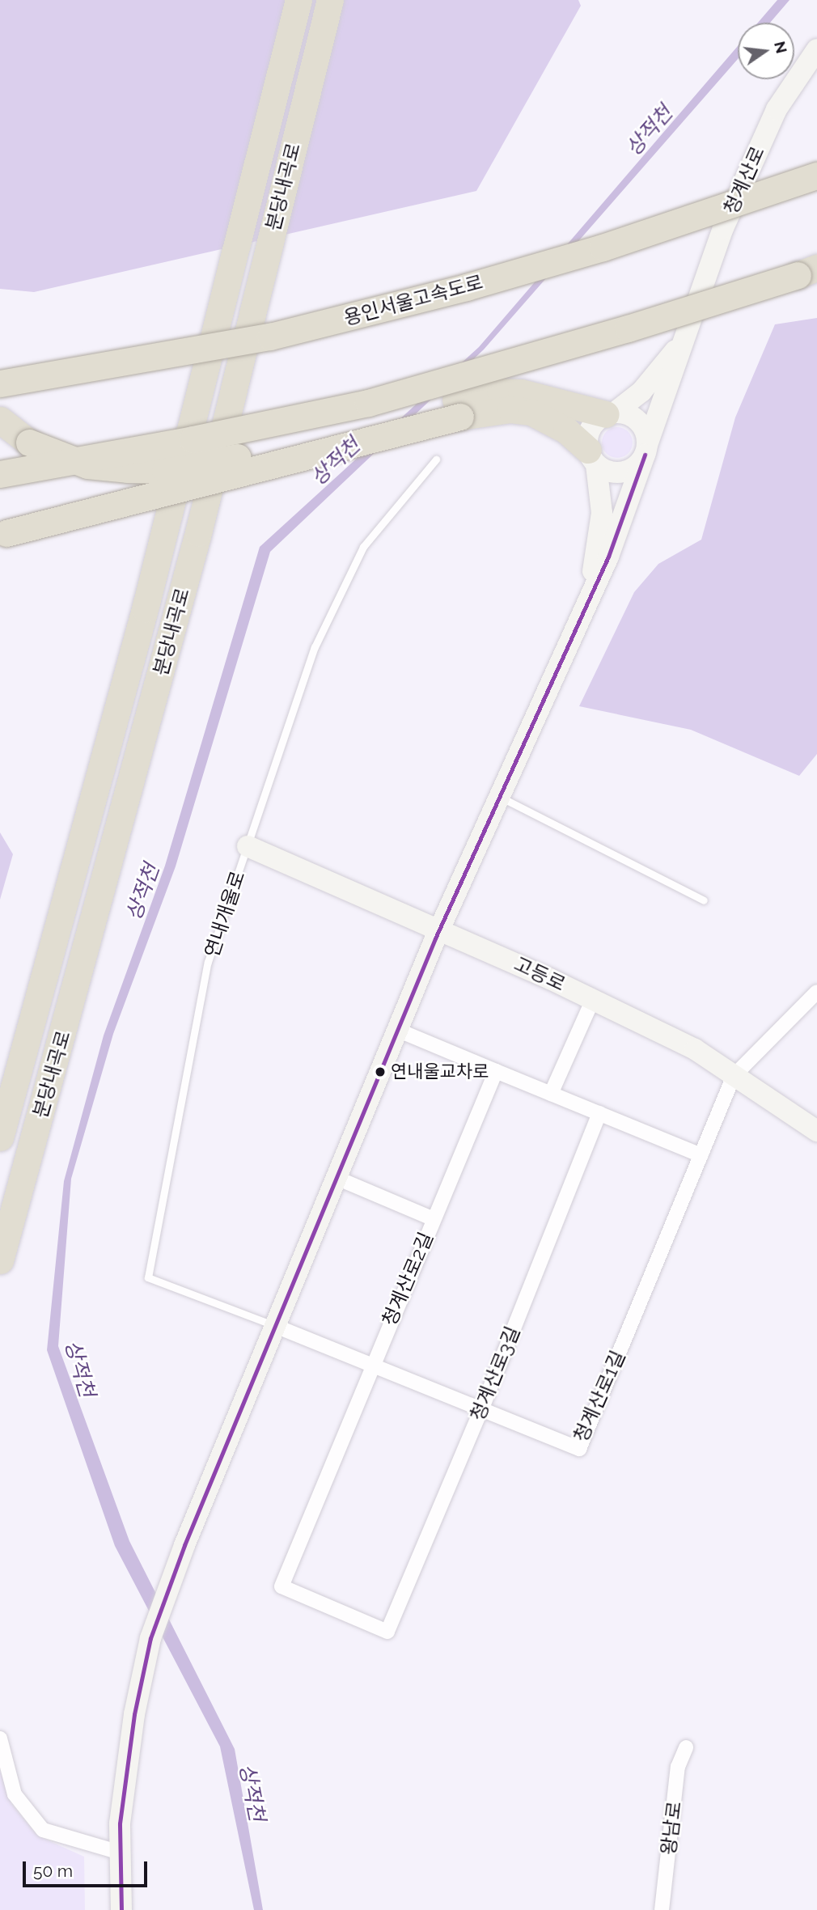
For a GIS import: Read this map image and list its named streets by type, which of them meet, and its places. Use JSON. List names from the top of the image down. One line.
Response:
{"streets":{"highway":["분당내곡로","용인서울고속도로"],"main road":["청계산로","고등로"],"street":["청계산로2길","청계산로3길","청계산로1길","왕남로"],"lane":["연내개울로"]},"crossings":[["청계산로","연내개울로"],["청계산로","고등로"],["청계산로","청계산로1길"],["연내개울로","고등로"],["연내개울로","청계산로1길"],["고등로","청계산로1길"],["청계산로2길","청계산로3길"],["청계산로2길","청계산로1길"],["청계산로3길","청계산로1길"]],"water":["상적천"],"places":["연내울교차로"],"scale_bar":"50 m","north":"right"}
